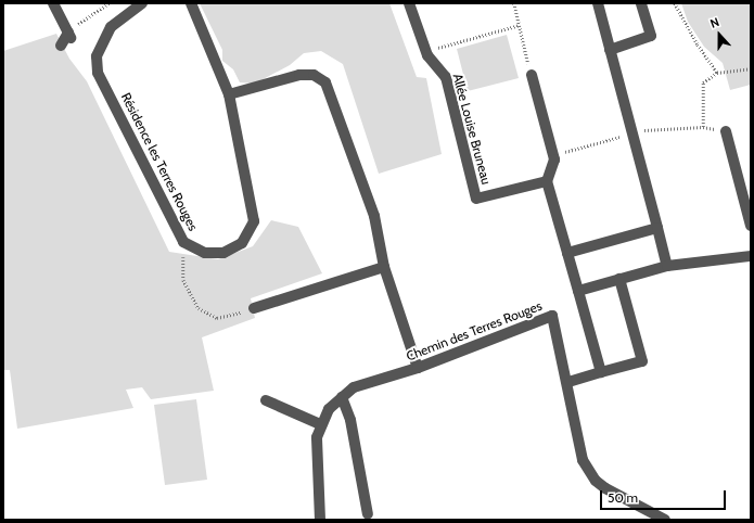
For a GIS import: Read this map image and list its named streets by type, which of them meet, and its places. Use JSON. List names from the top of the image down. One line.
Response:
{"streets":{"street":["Allée Louise Bruneau","Résidence les Terres Rouges","Chemin des Terres Rouges"]},"scale_bar":"50 m","north":"top"}
